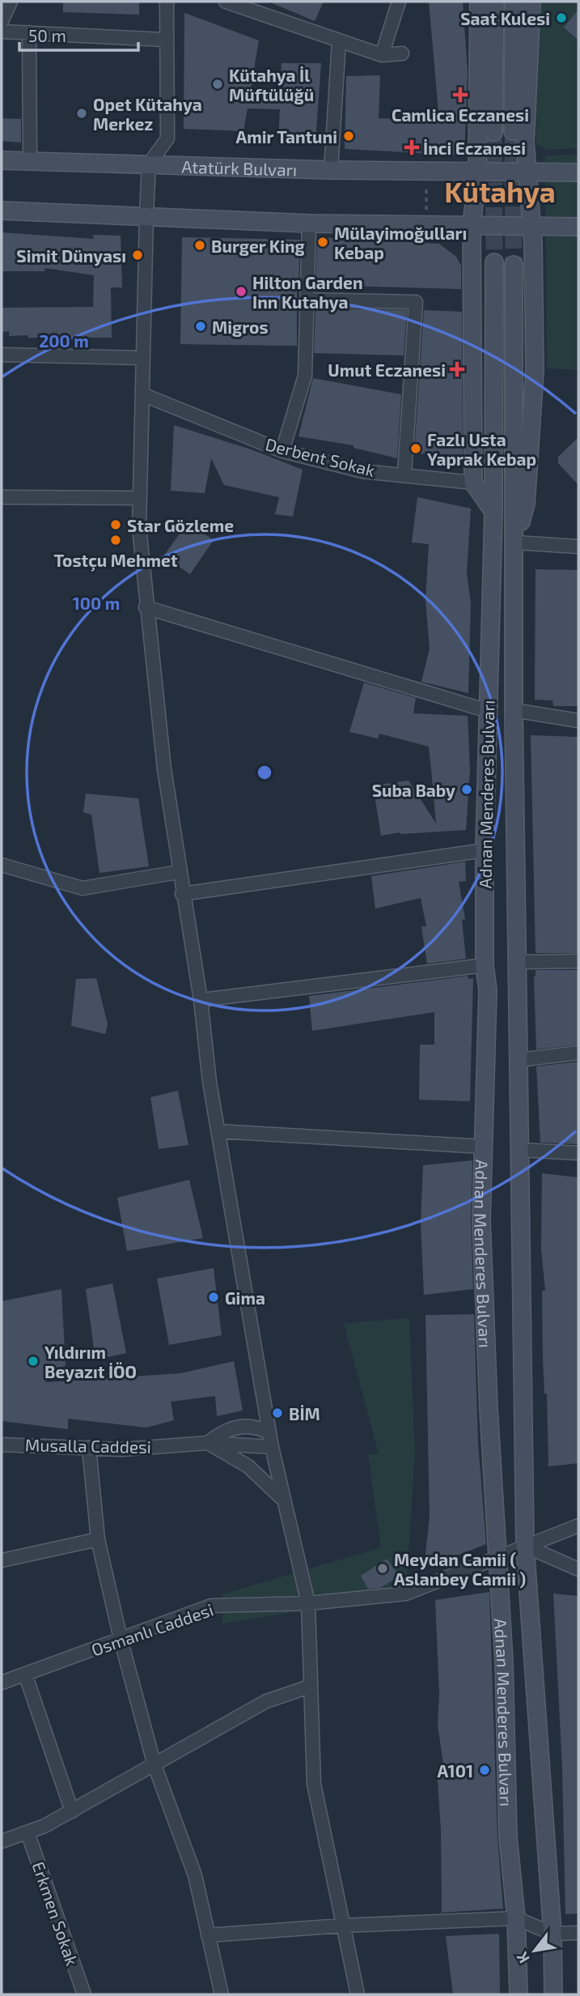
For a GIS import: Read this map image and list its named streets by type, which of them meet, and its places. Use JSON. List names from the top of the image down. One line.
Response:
{"streets":{"main road":["Atatürk Bulvarı","Adnan Menderes Bulvarı"],"street":["Derbent Sokak","Musalla Caddesi","Osmanlı Caddesi","Erkmen Sokak"]},"crossings":[["Adnan Menderes Bulvarı","Osmanlı Caddesi"]],"districts":["Kütahya"],"places":{"other":["Saat Kulesi","Kütahya İl Müftülüğü","Opet Kütahya Merkez","Amir Tantuni","Mülayimoğulları Kebap","Burger King","Simit Dünyası","Hilton Garden Inn Kutahya","Migros","Fazlı Usta Yaprak Kebap","Star Gözleme","Tostçu Mehmet","Suba Baby","Gima","Yıldırım Beyazıt İÖO","BİM","Meydan Camii ( Aslanbey Camii )","A101"],"health":["Camlica Eczanesi","İnci Eczanesi","Umut Eczanesi"]},"scale_bar":"50 m","north":"bottom left","rings":["200 m","100 m"]}
